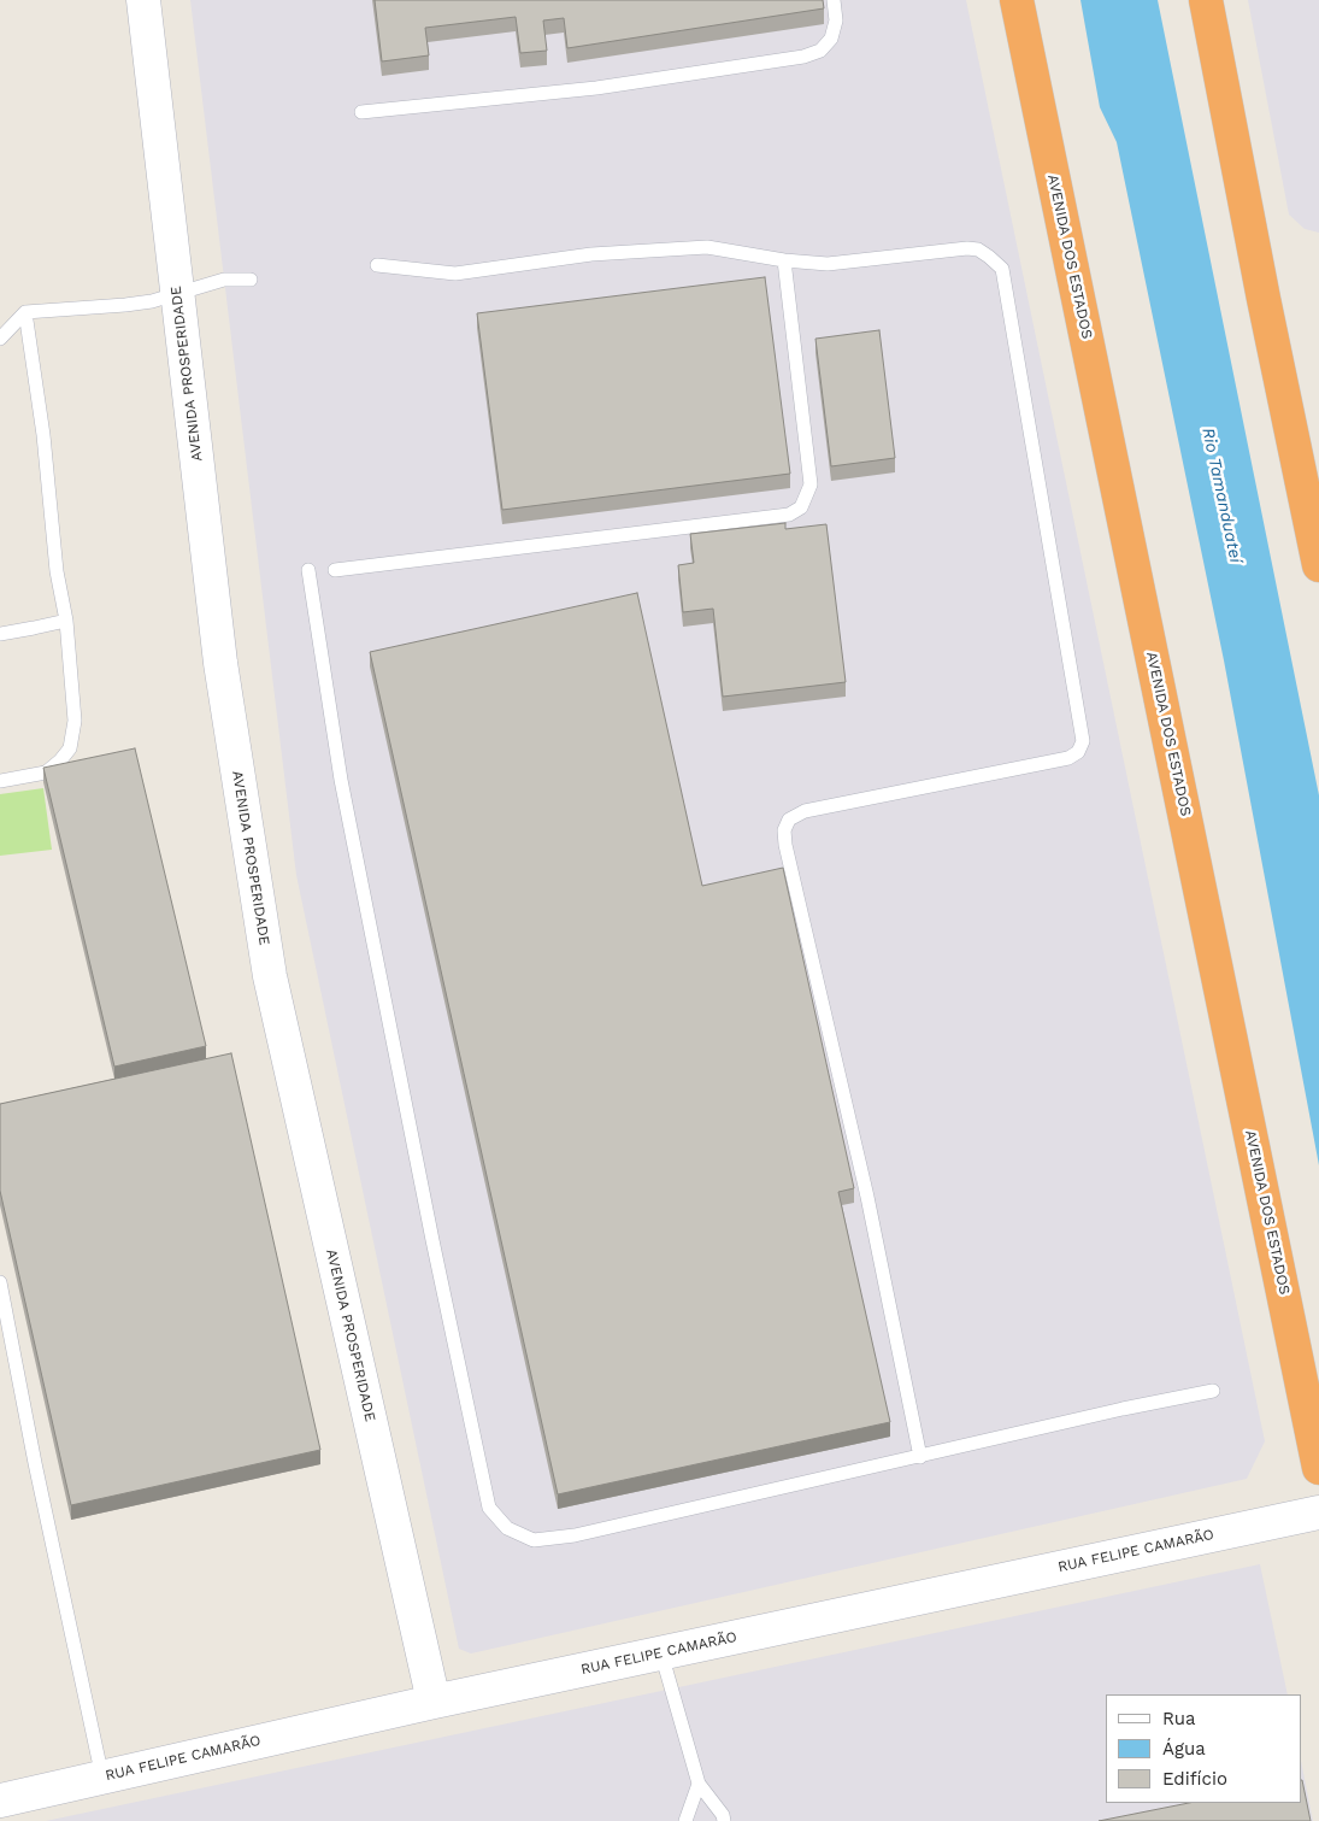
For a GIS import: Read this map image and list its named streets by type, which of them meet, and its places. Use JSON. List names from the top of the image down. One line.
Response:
{"streets":{"highway":["AVENIDA DOS ESTADOS"],"main road":["AVENIDA PROSPERIDADE","RUA FELIPE CAMARÃO"]},"crossings":[["AVENIDA PROSPERIDADE","RUA FELIPE CAMARÃO"]],"water":["Rio Tamanduateí"],"legend":["Rua","Água","Edifício"]}
